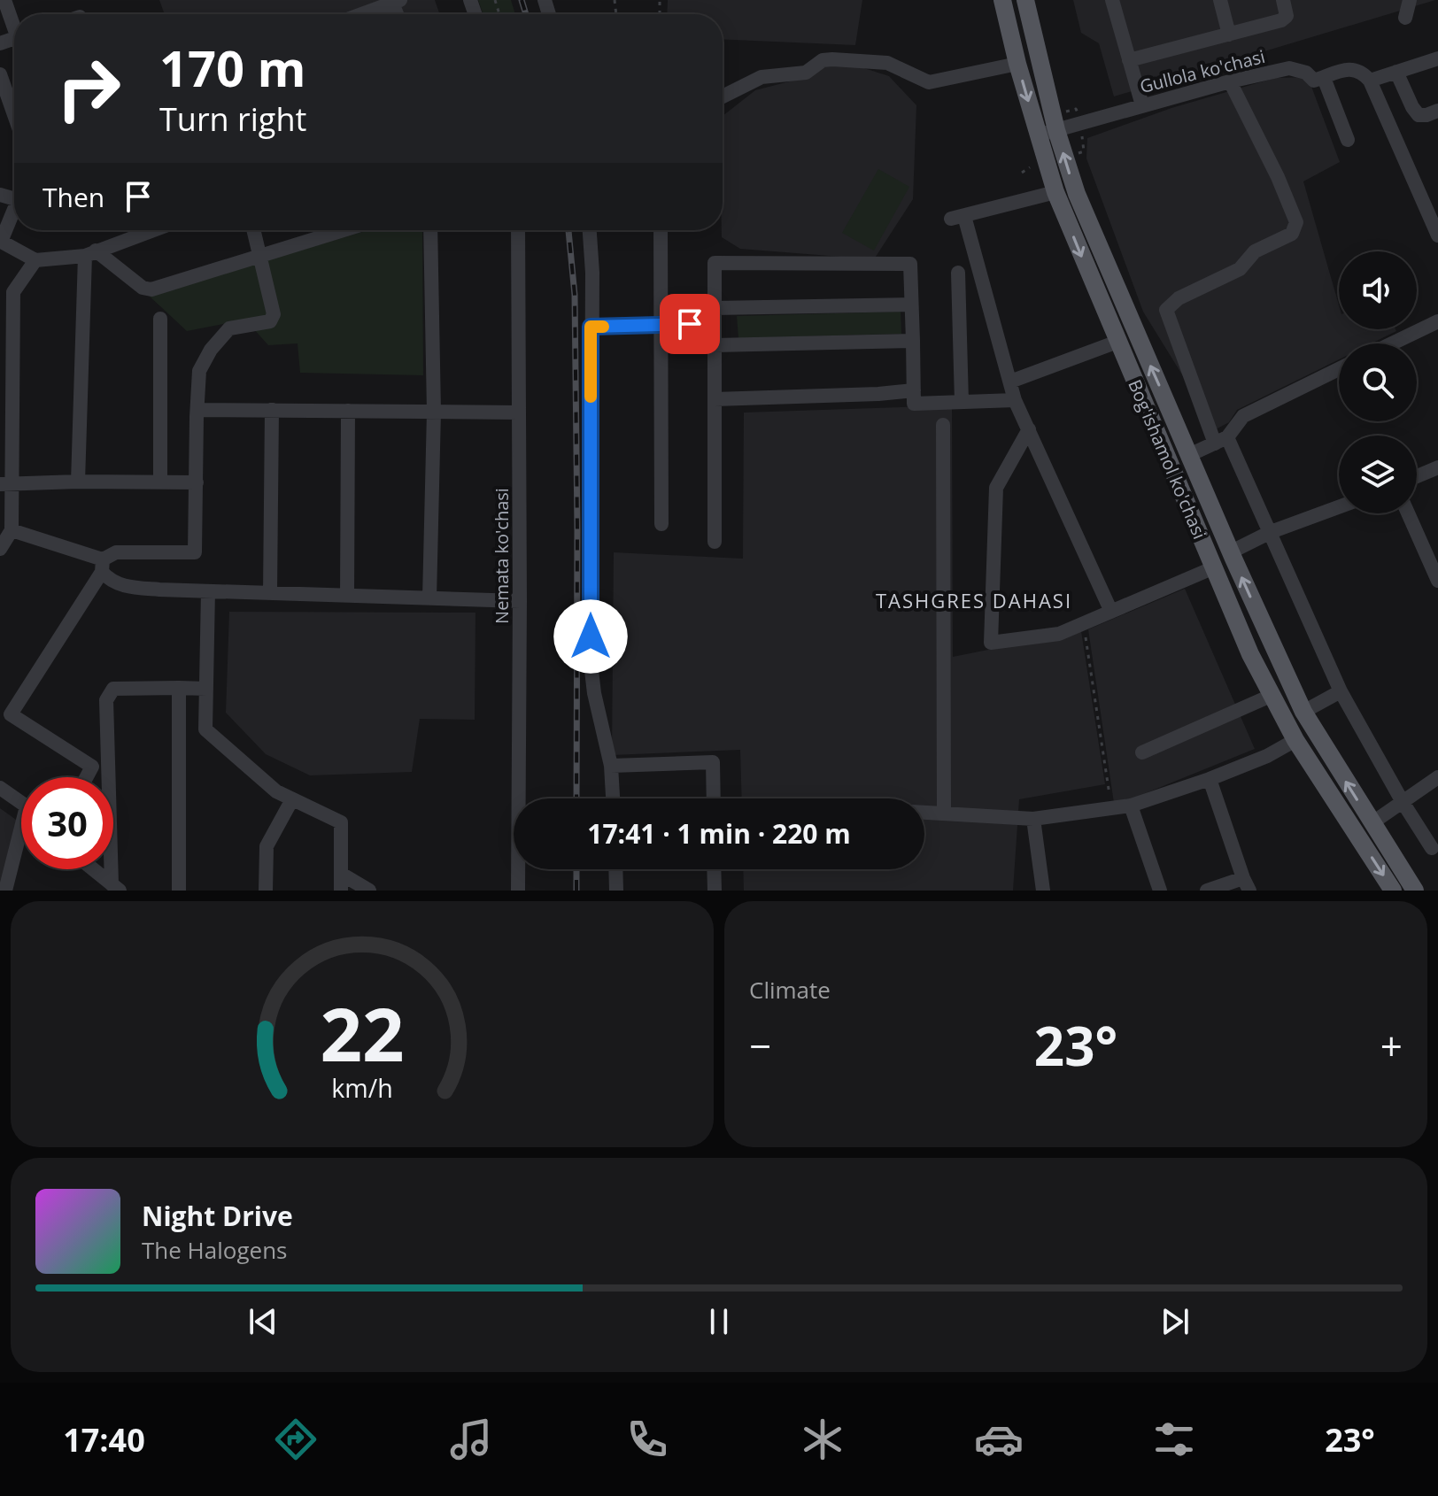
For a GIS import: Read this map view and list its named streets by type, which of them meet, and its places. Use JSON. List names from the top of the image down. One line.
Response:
{"streets":{"main road":["Bog'ishamol ko'chasi"],"street":["Gullola ko'chasi","Nemata ko'chasi"]},"crossings":[["Gullola ko'chasi","Bog'ishamol ko'chasi"]],"districts":["TASHGRES DAHASI"],"page":{"turn":["170 m","Turn right"],"then":"Then","limit":"30","trip":"17:41 · 1 min · 220 m","tile":"Climate","heat":["−","23°","+"],"song":["Night Drive","The Halogens"],"tabs":["17:40","23°"],"gauge":["22","km/h"]}}
